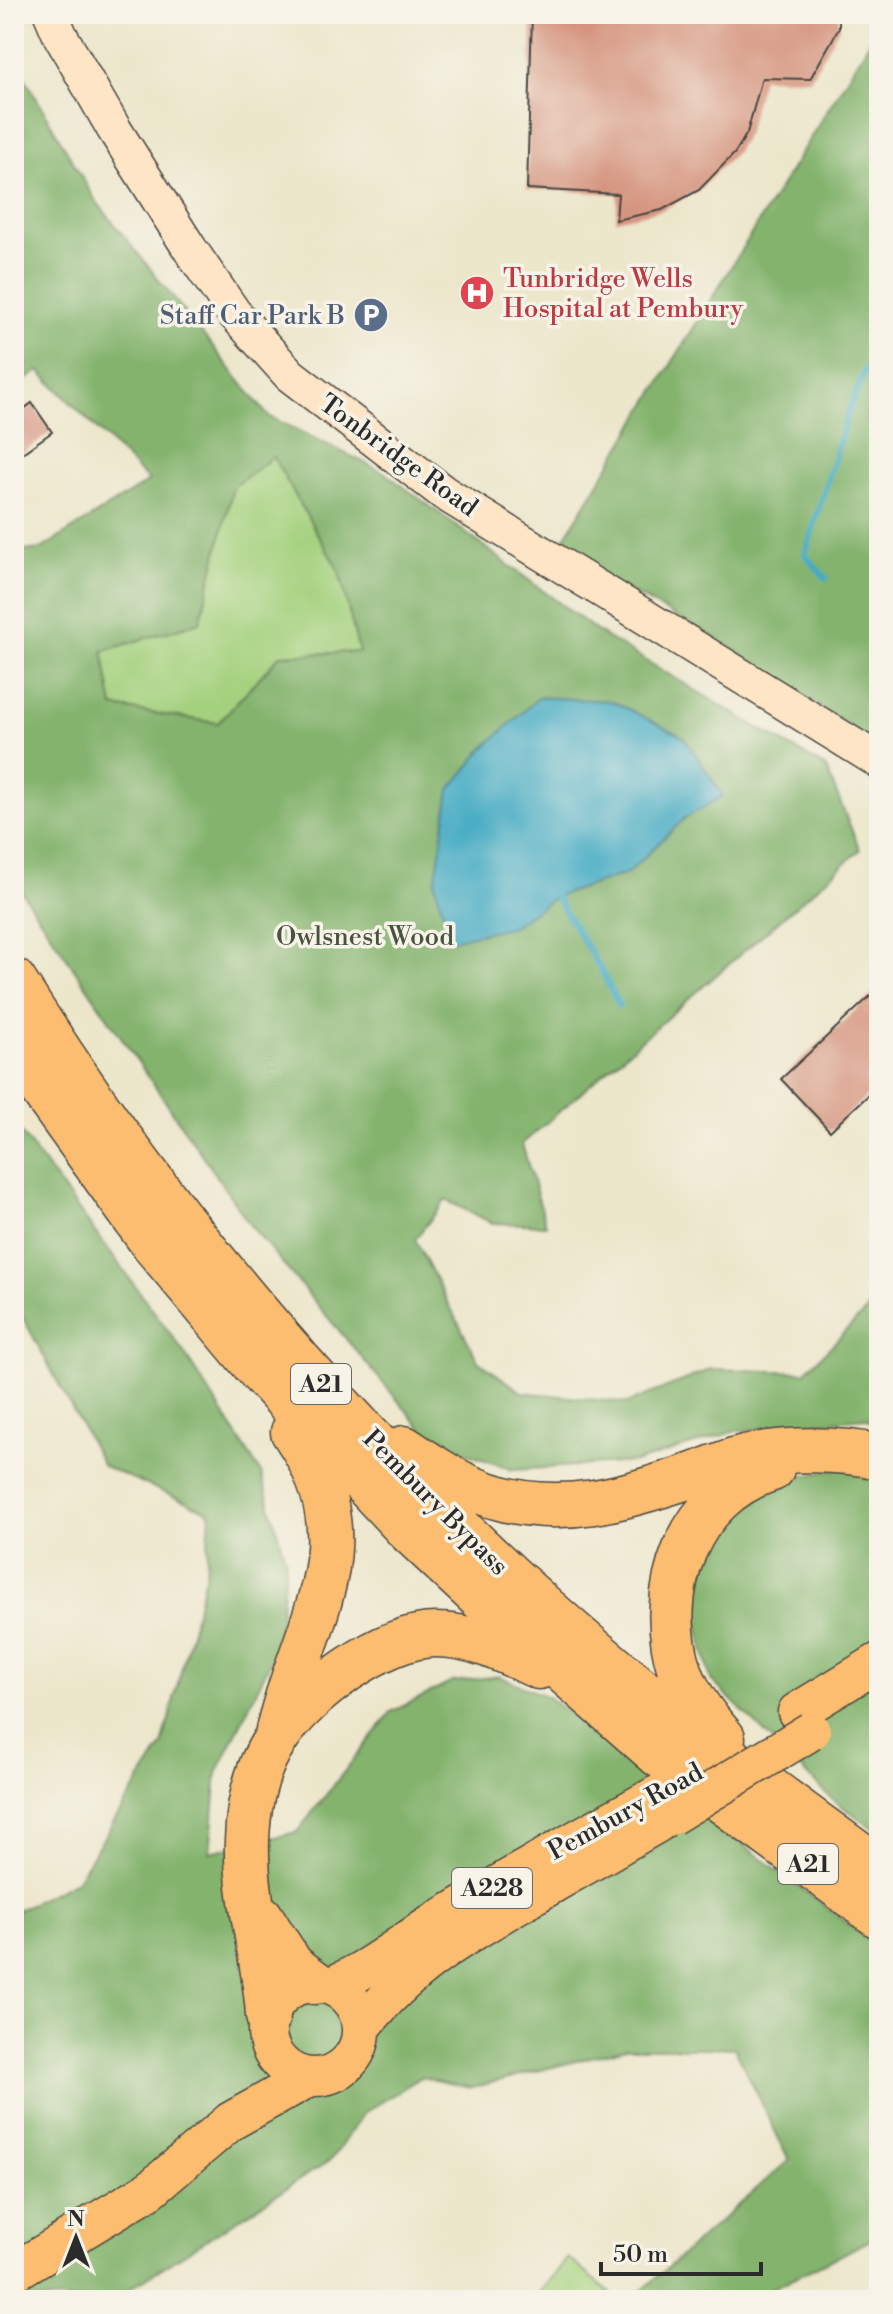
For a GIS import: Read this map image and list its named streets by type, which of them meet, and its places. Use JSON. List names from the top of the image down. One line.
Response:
{"streets":{"highway":["A21","Pembury Bypass"],"main road":["Pembury Road","A228"],"street":["Tonbridge Road"]},"crossings":[["A21","Pembury Bypass"],["A21","Pembury Road"]],"parks":["Owlsnest Wood"],"places":{"hospital":["Tunbridge Wells Hospital at Pembury"],"parking":["Staff Car Park B"]},"scale_bar":"50 m","north":"top"}
